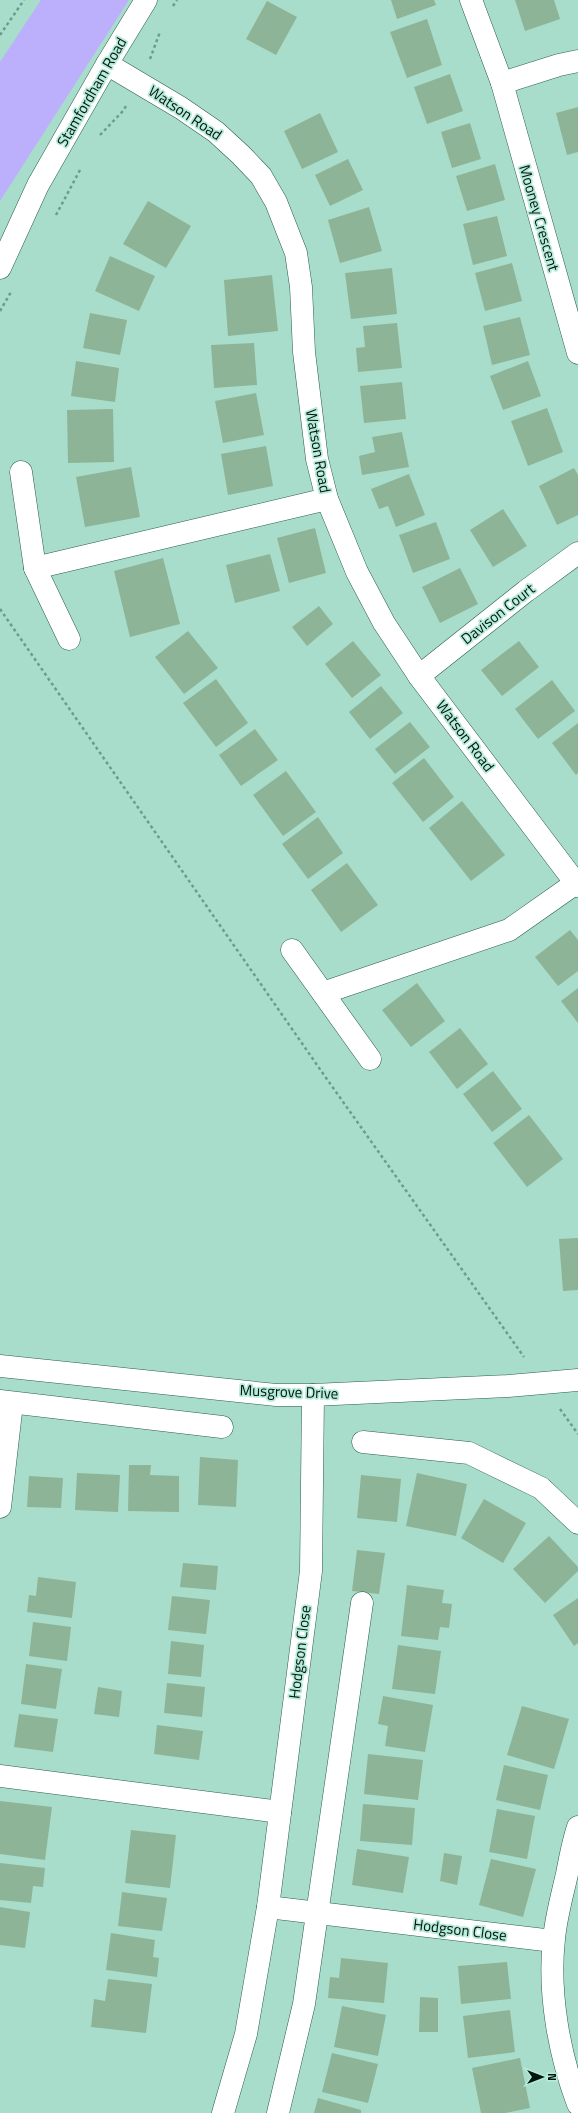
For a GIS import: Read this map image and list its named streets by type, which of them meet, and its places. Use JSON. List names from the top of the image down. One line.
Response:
{"streets":{"street":["Stamfordham Road","Watson Road","Mooney Crescent","Davison Court","Musgrove Drive","Hodgson Close"]},"crossings":[["Stamfordham Road","Watson Road"],["Watson Road","Davison Court"],["Musgrove Drive","Hodgson Close"]],"north":"right"}
